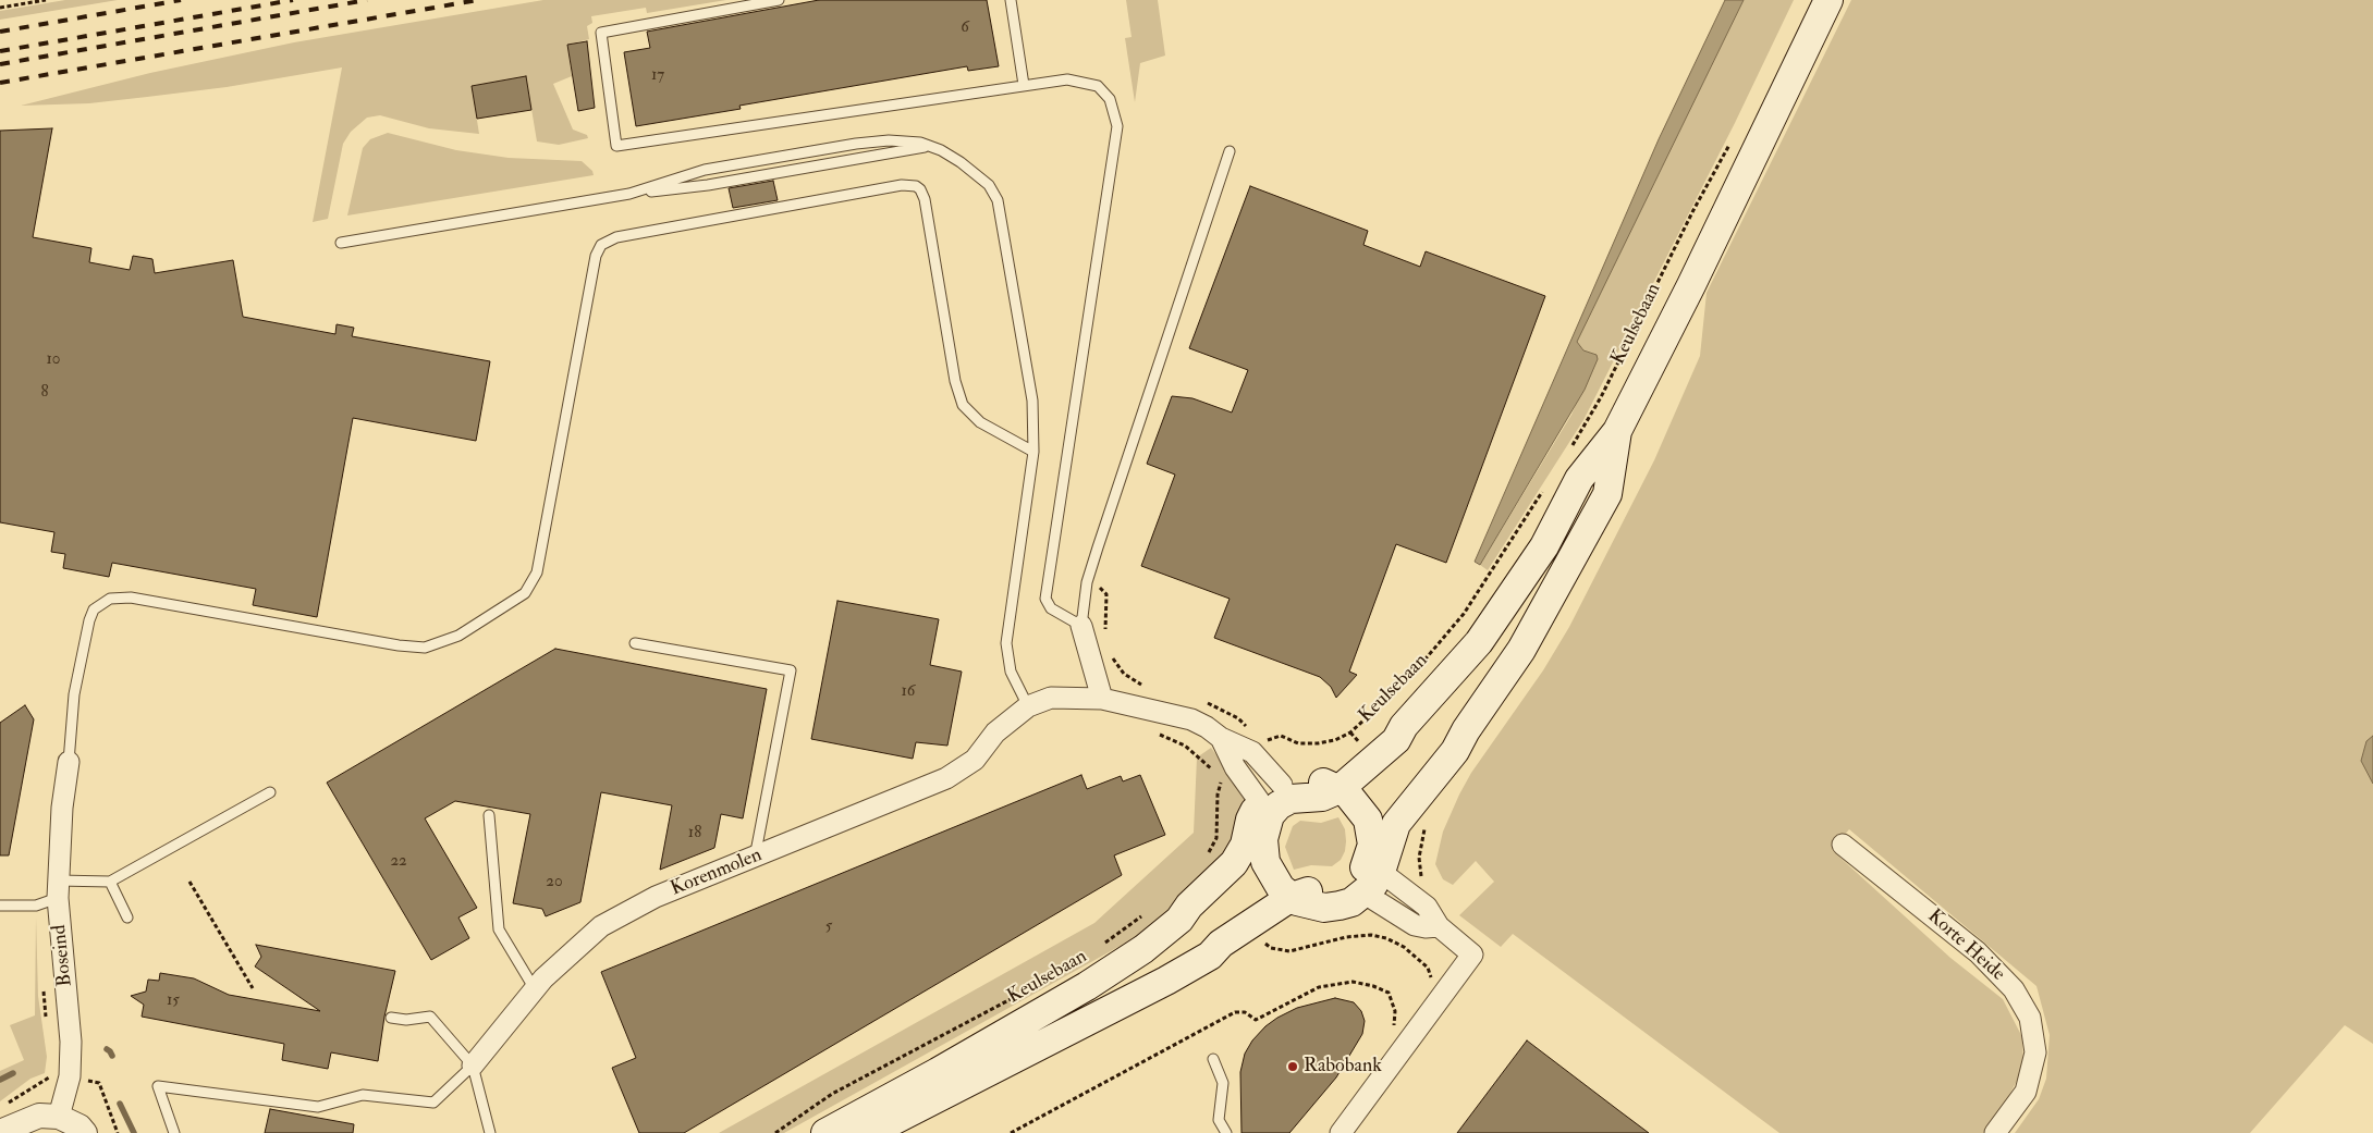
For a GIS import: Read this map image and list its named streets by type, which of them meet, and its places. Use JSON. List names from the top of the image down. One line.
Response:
{"streets":{"main road":["Keulsebaan"],"street":["Korenmolen","Korte Heide","Boseind"]},"crossings":[["Keulsebaan","Korenmolen"]],"places":["Rabobank"],"house_numbers":["6","17","10","8","16","18","22","20","5","15"]}
